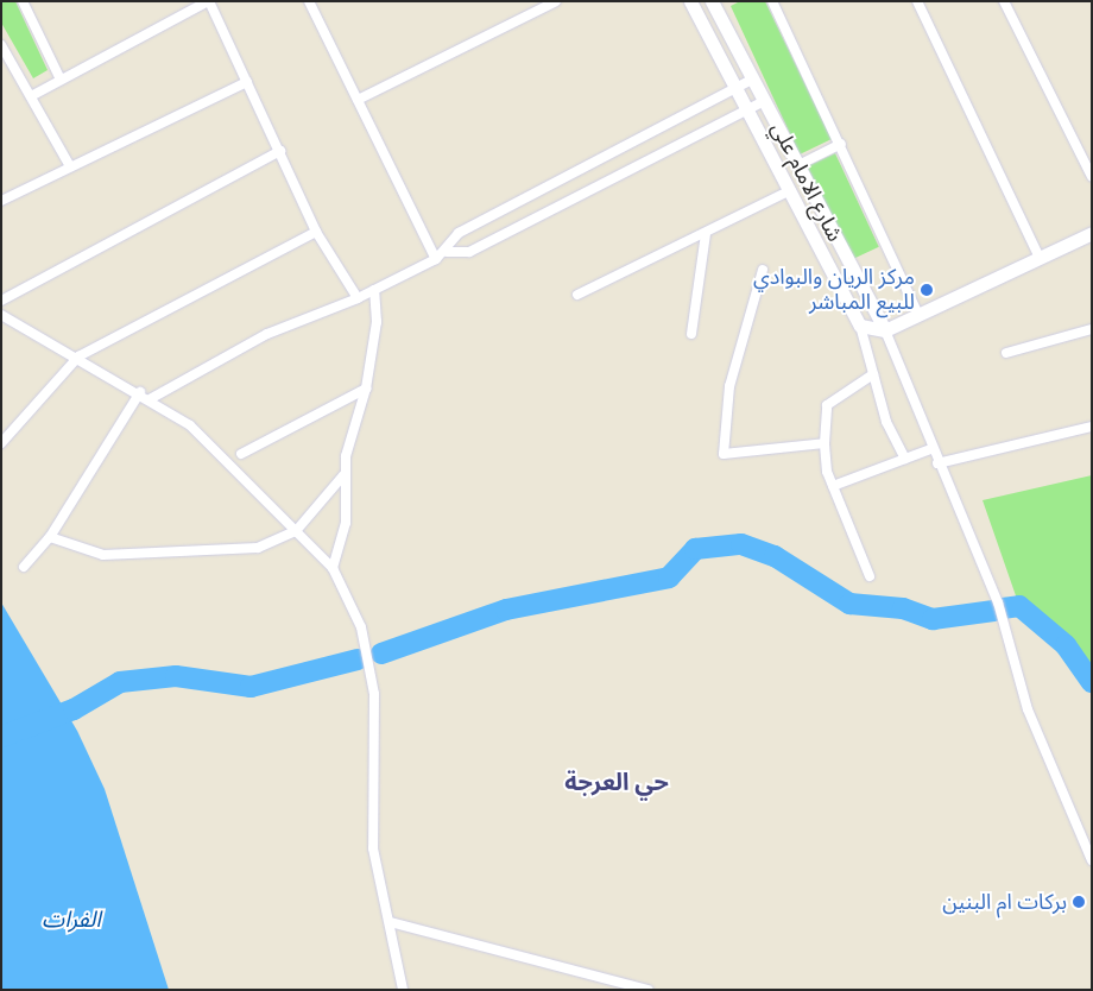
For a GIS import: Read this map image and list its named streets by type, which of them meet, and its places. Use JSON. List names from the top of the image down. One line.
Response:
{"streets":{"street":["شارع الامام علي"]},"districts":["حي العرجة"],"water":["الفرات"],"places":["مركز الريان والبوادي للبيع المباشر","بركات ام البنين"]}
